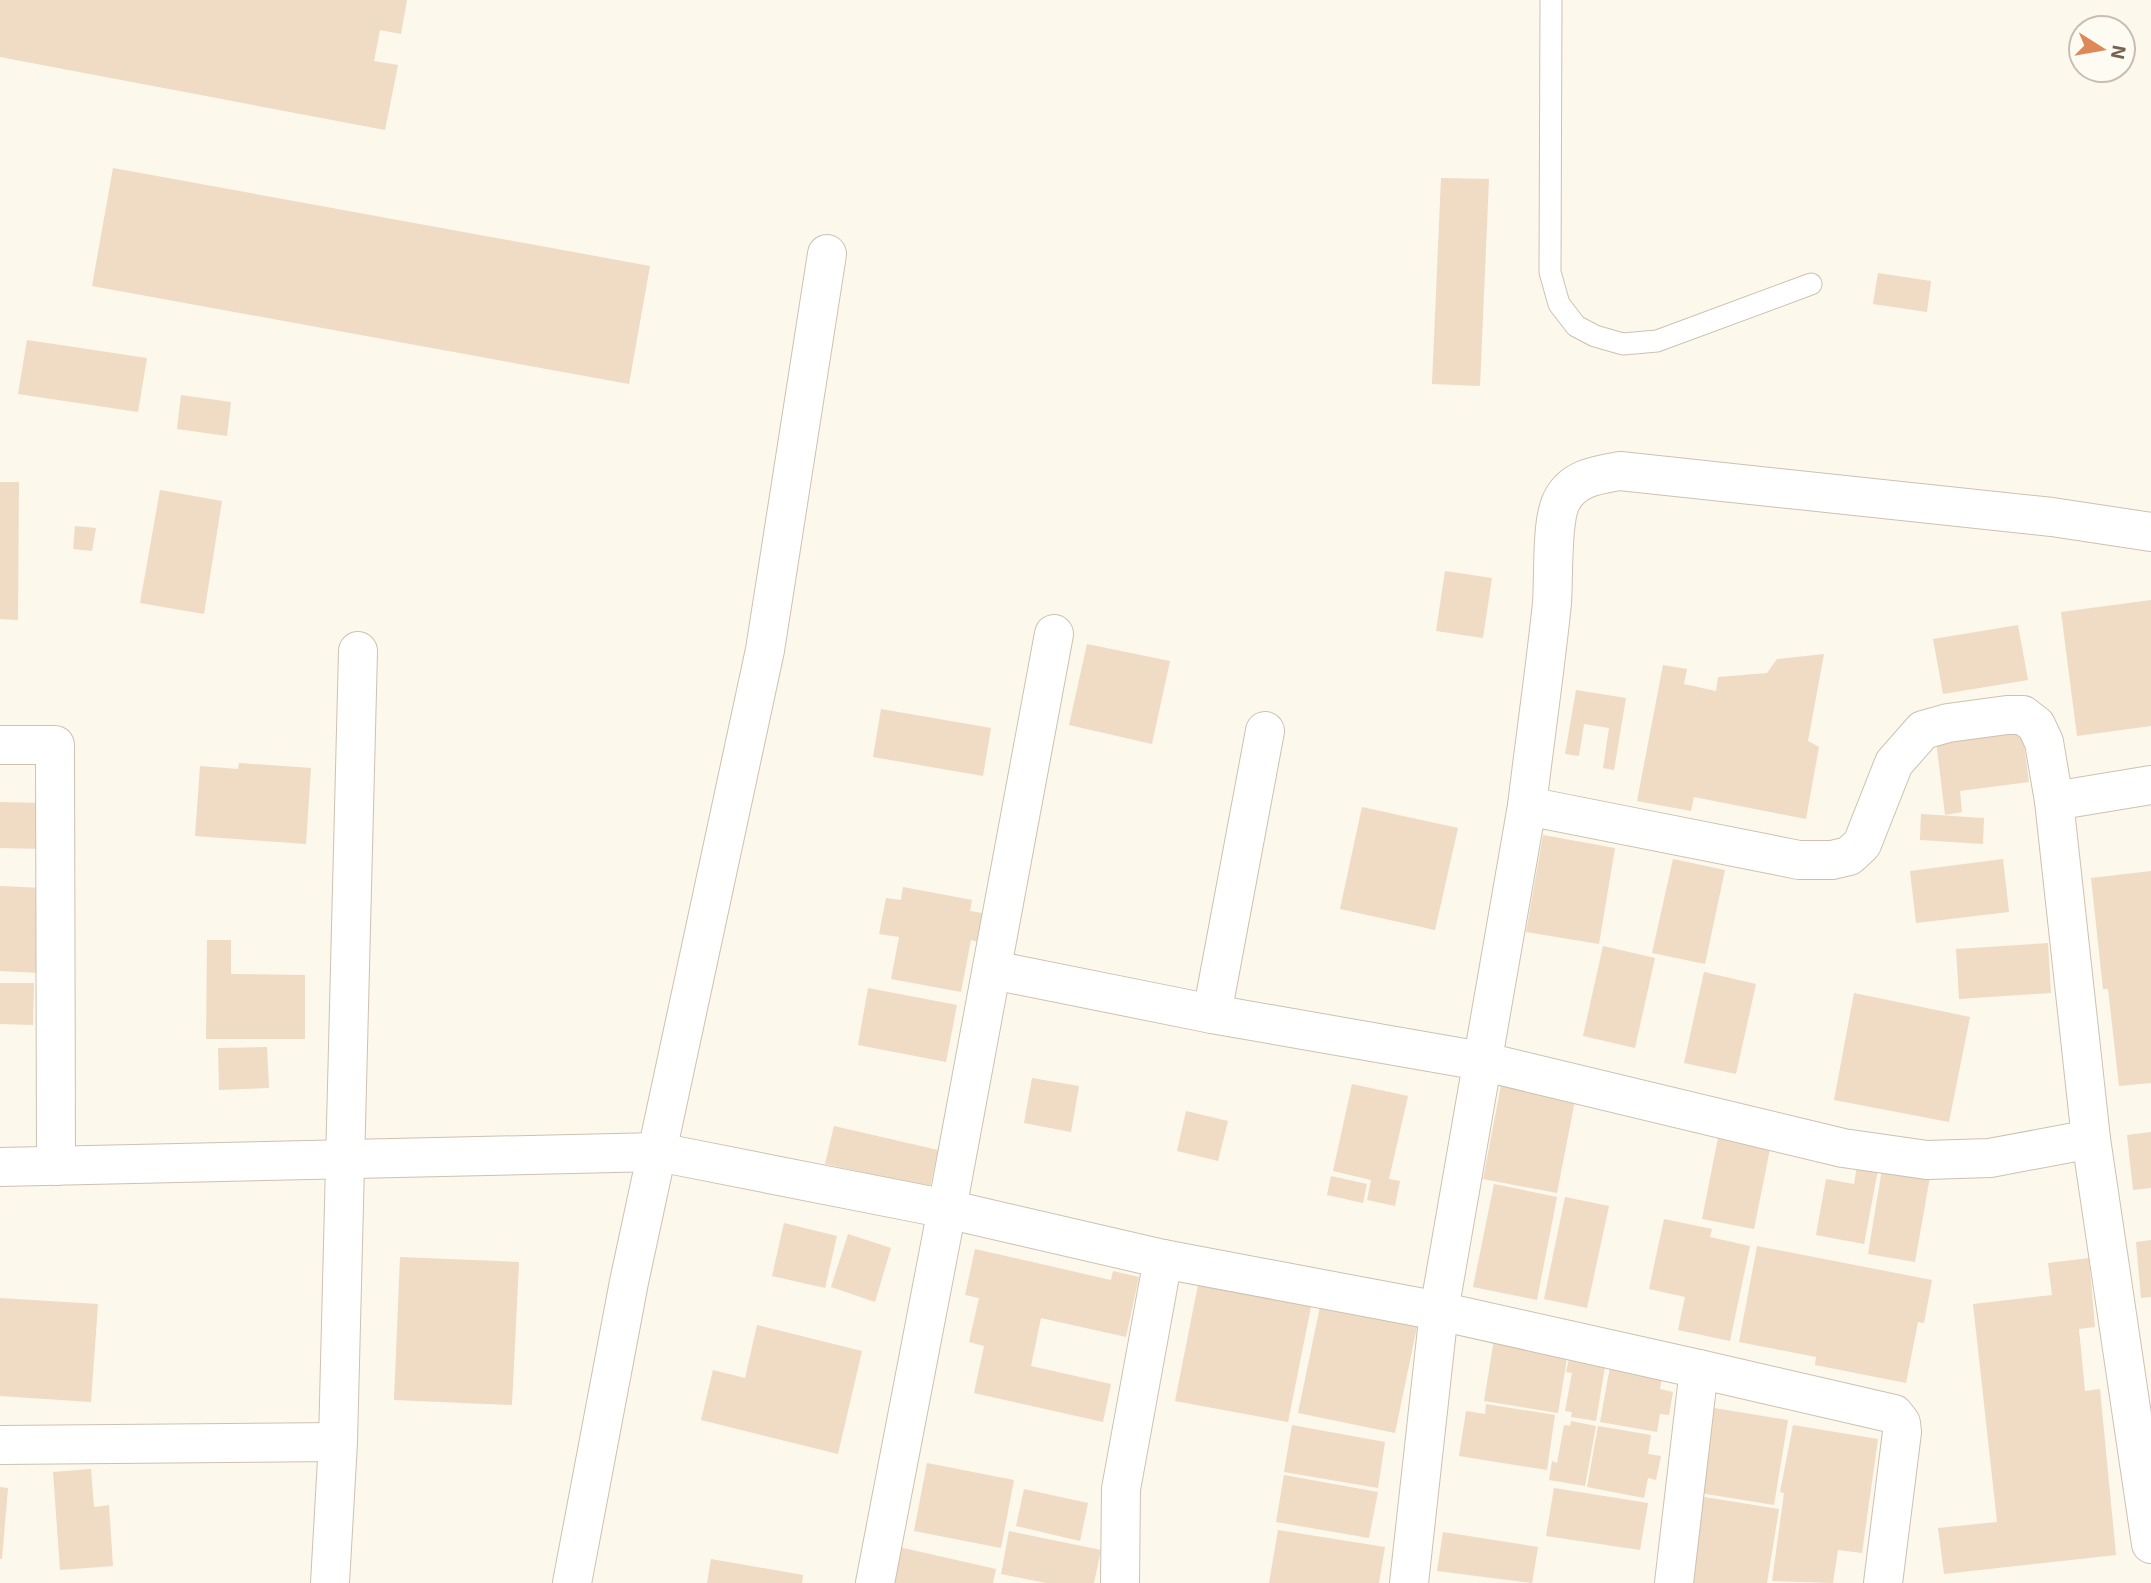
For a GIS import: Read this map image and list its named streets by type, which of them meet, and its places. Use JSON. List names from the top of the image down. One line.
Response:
{"north":"right"}
